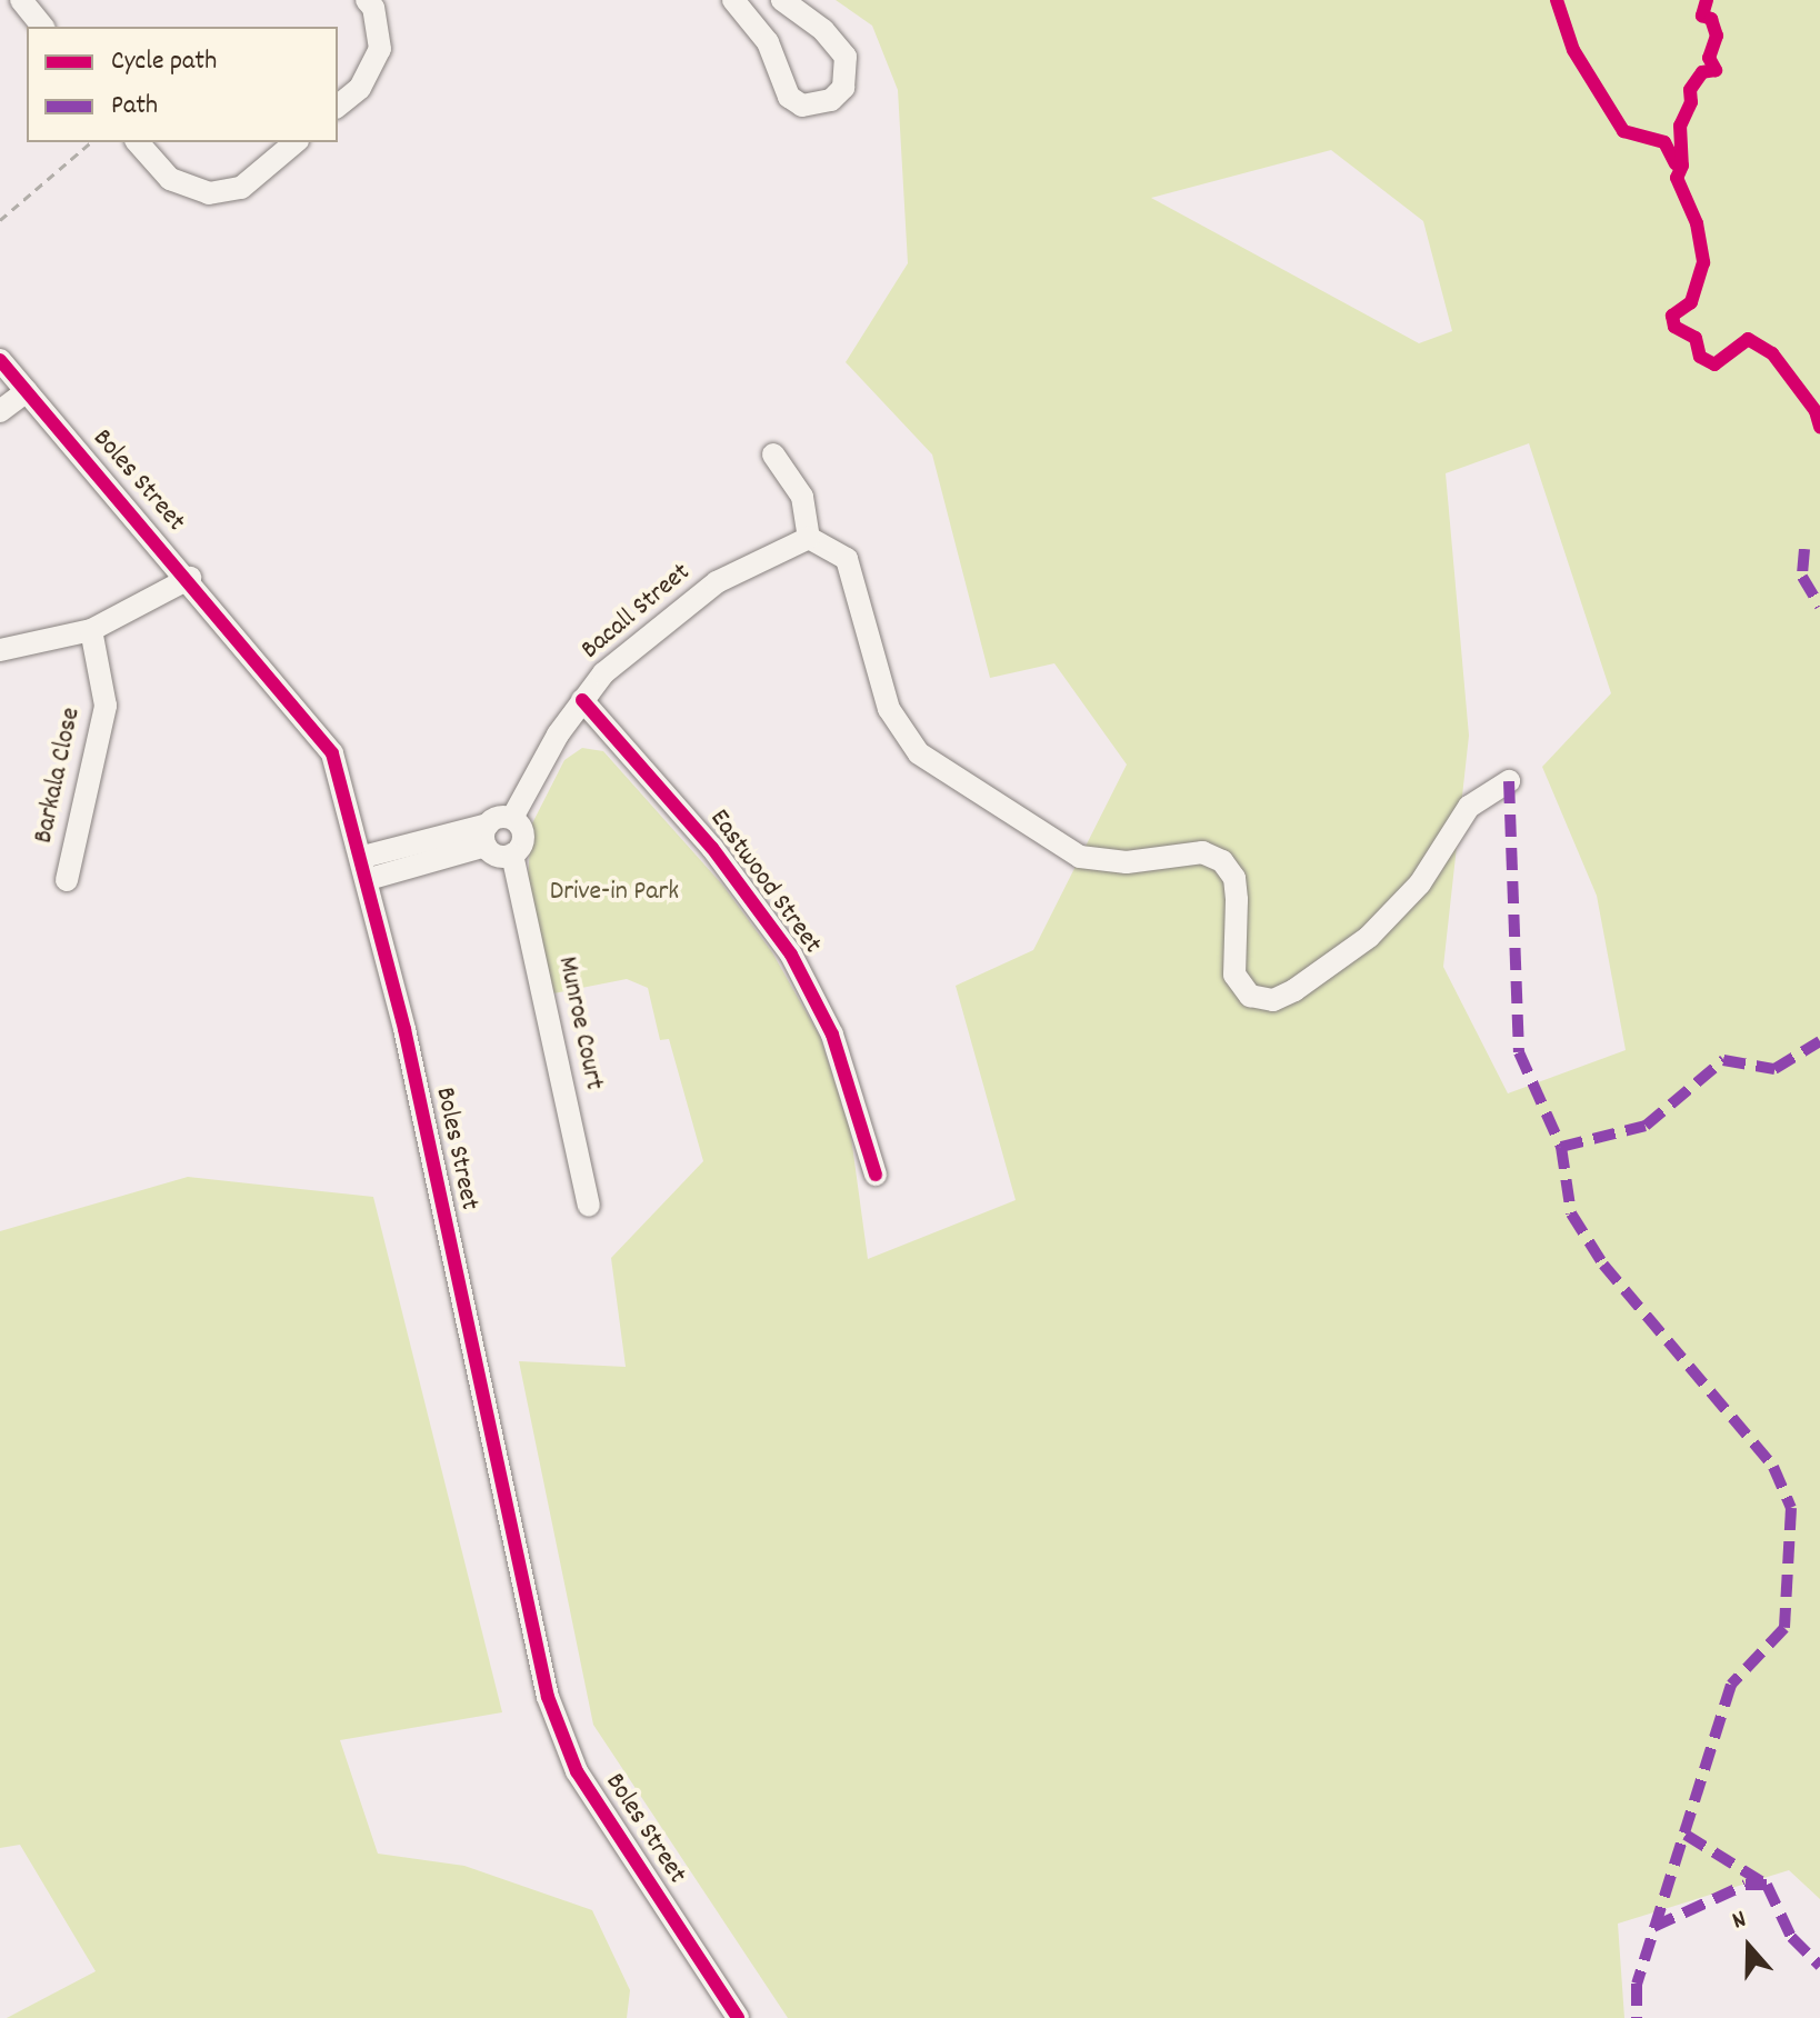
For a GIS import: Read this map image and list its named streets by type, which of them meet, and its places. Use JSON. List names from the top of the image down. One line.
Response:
{"streets":{"street":["Boles Street","Bacall Street","Barkala Close","Eastwood Street","Munroe Court"]},"crossings":[["Bacall Street","Eastwood Street"],["Bacall Street","Munroe Court"]],"parks":["Drive-in Park"],"legend":["Cycle path","Path"],"north":"top"}
